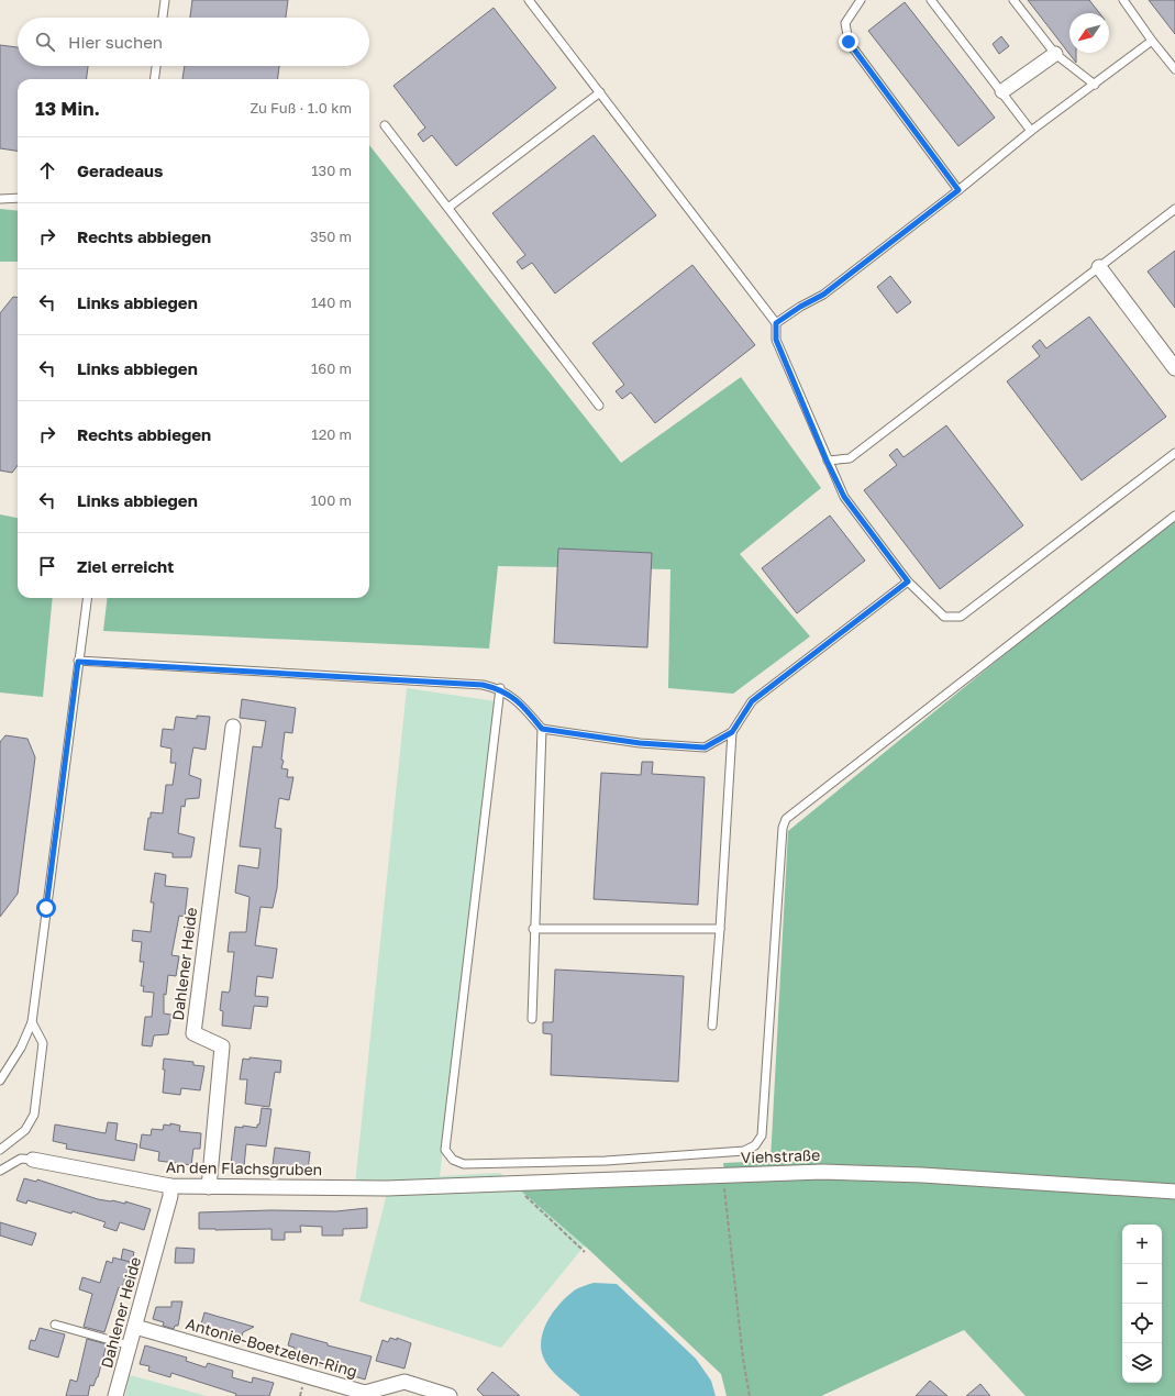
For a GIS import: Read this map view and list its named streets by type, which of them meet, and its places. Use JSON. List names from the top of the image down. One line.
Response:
{"streets":{"street":["Dahlener Heide","Viehstraße","An den Flachsgruben","Antonie-Boetzelen-Ring"]},"crossings":[["Dahlener Heide","An den Flachsgruben"],["Dahlener Heide","Antonie-Boetzelen-Ring"],["Viehstraße","An den Flachsgruben"]],"north":"bottom left","page":{"search":"Hier suchen","heading":["13 Min.","Zu Fuß · 1.0 km"],"list":[["Geradeaus","130 m"],["Rechts abbiegen","350 m"],["Links abbiegen","140 m"],["Links abbiegen","160 m"],["Rechts abbiegen","120 m"],["Links abbiegen","100 m"],"Ziel erreicht"],"map_buttons":["+","−"]}}
